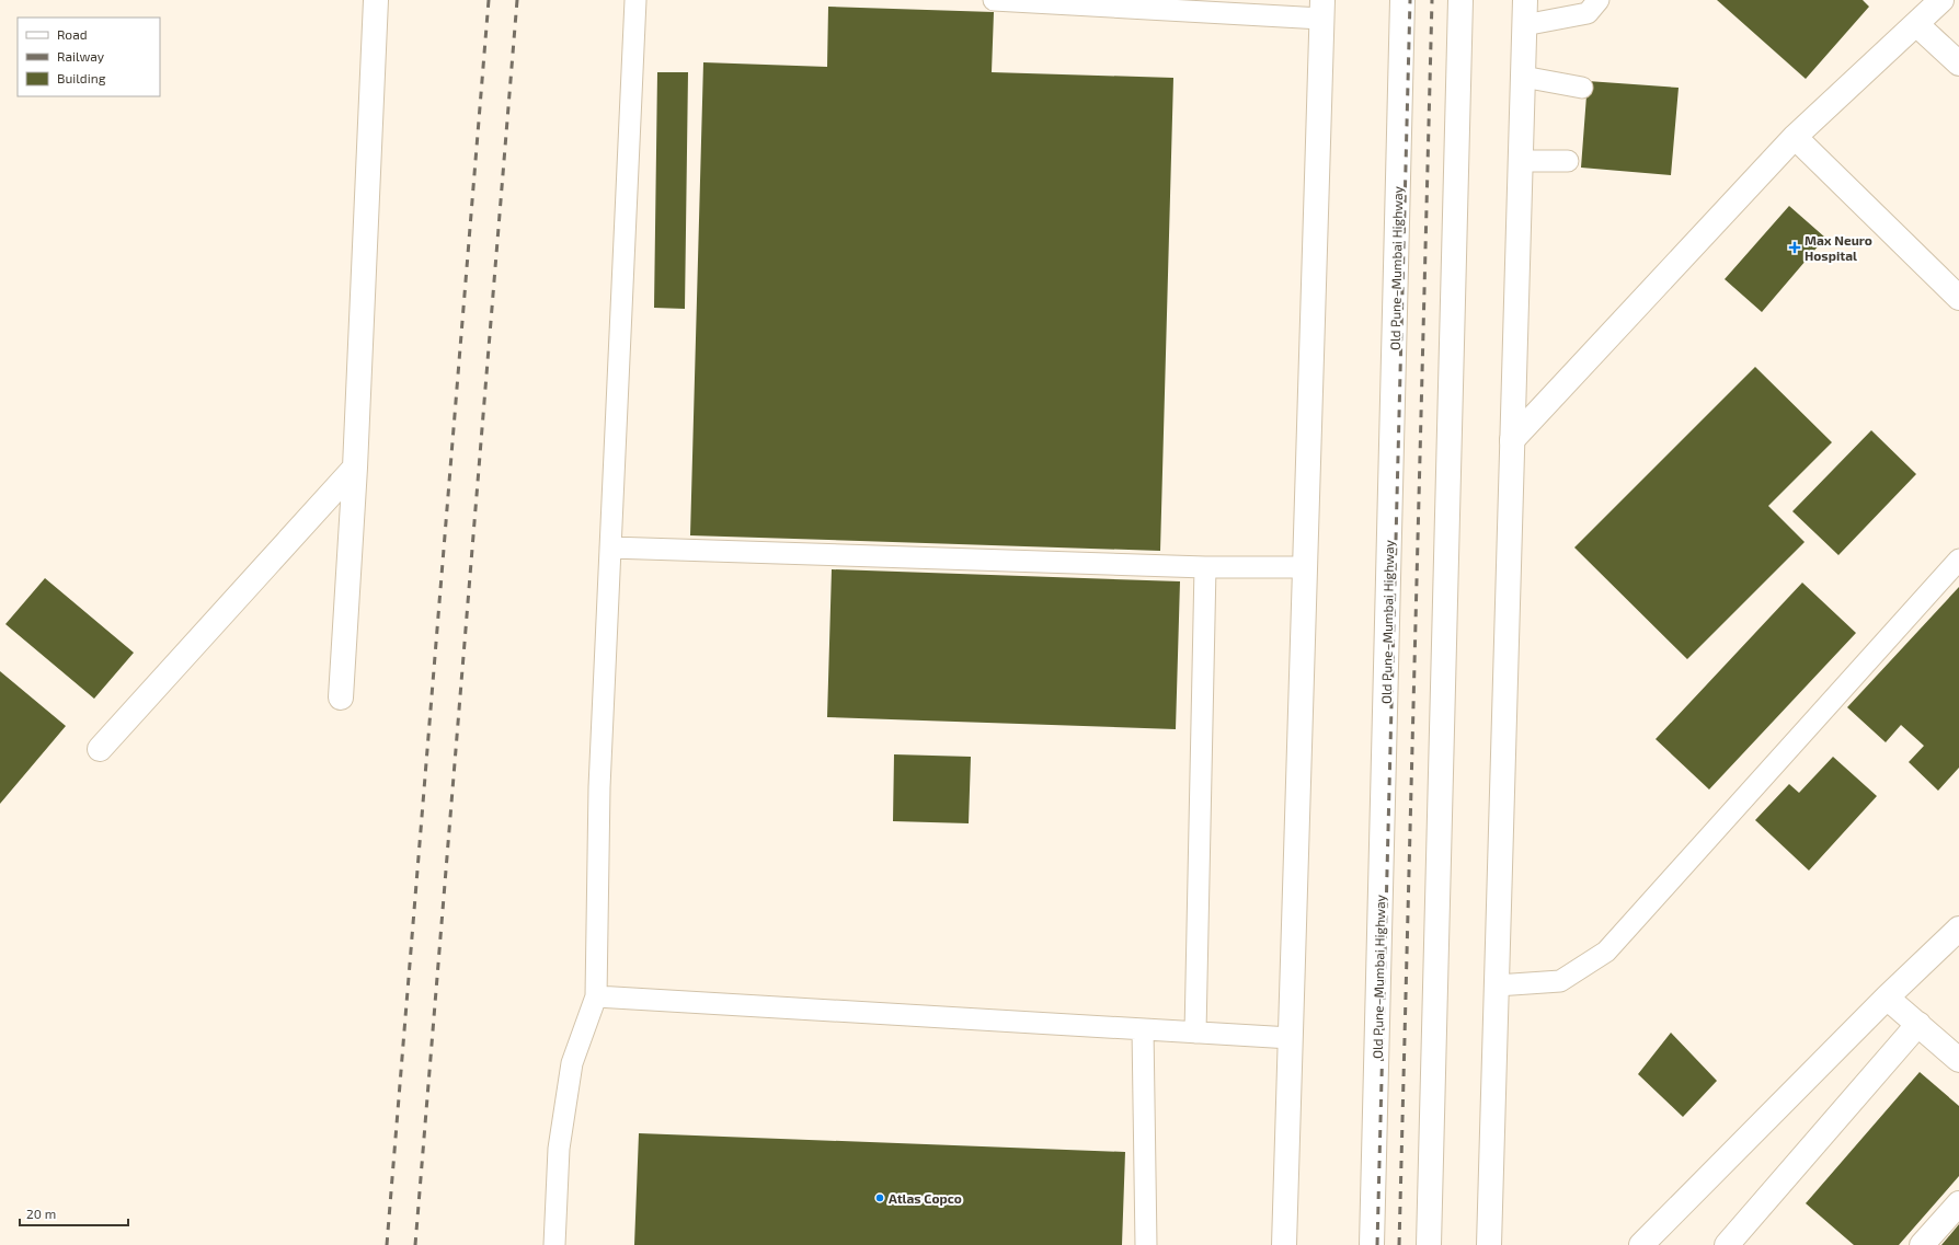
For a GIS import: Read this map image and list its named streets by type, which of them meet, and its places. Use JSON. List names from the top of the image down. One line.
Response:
{"streets":{"main road":["Old Pune–Mumbai Highway"]},"places":{"health":["Max Neuro Hospital"],"other":["Atlas Copco"]},"legend":["Road","Railway","Building"],"scale_bar":"20 m"}
